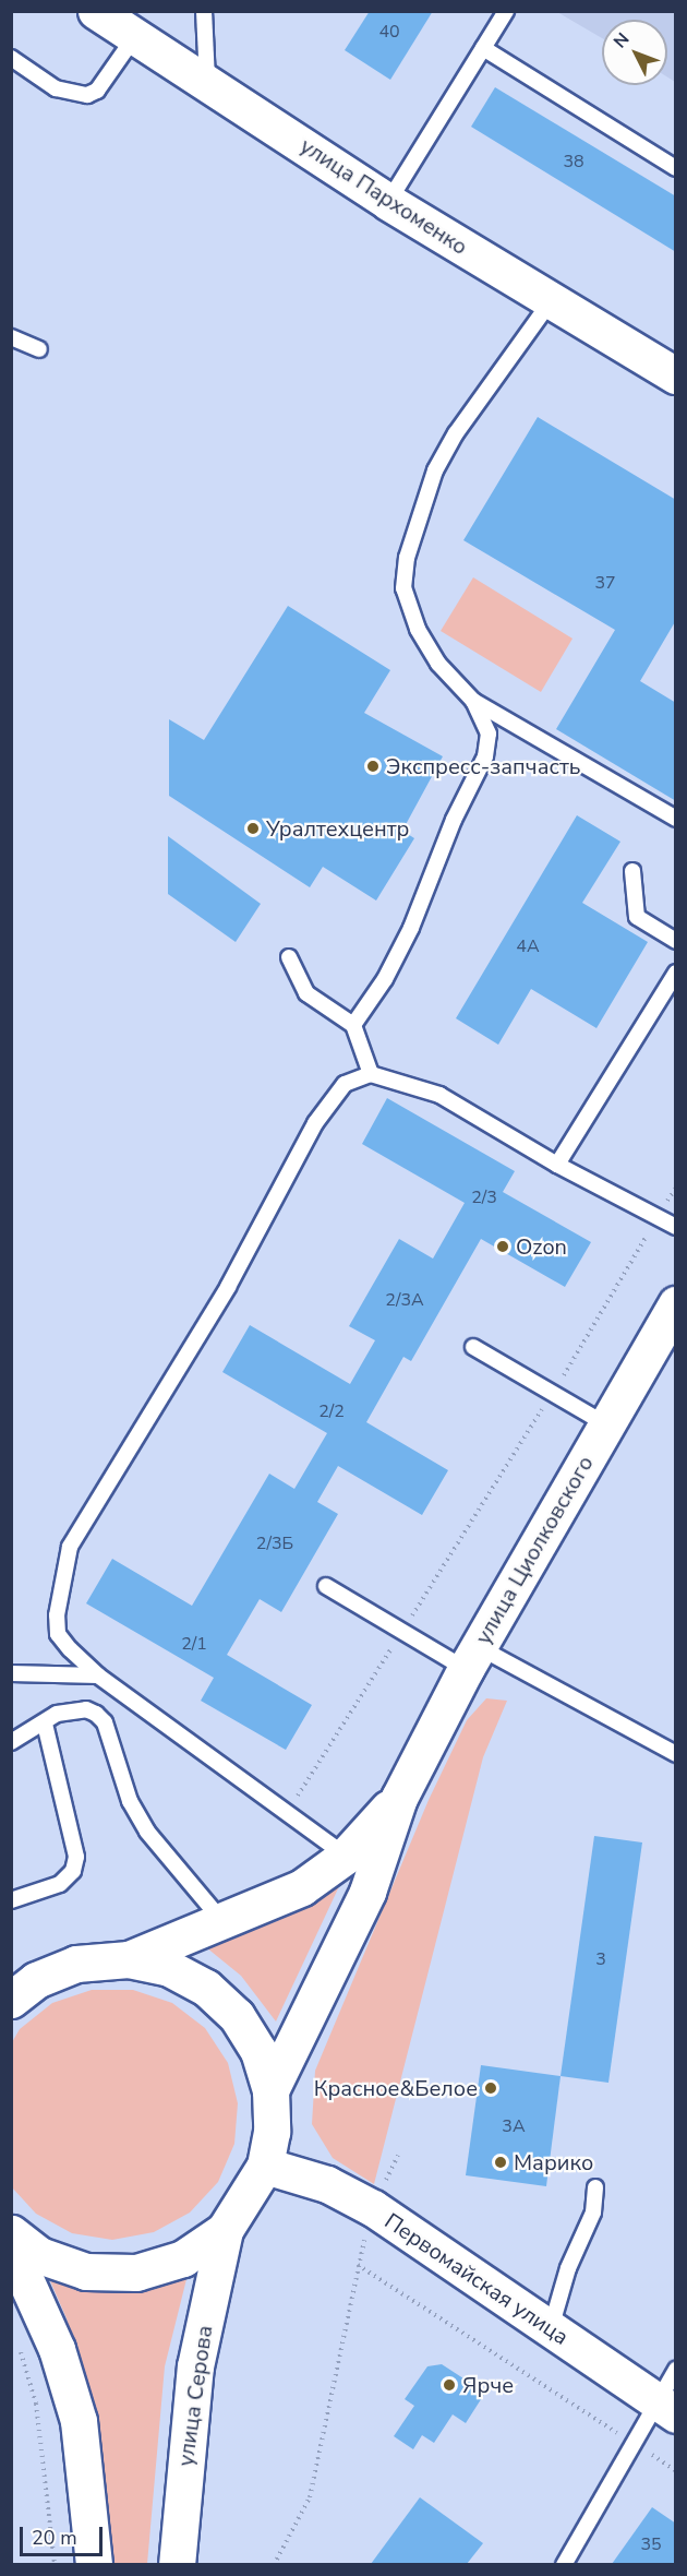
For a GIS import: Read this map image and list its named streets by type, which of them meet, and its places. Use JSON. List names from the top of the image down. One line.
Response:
{"streets":{"main road":["улица Пархоменко","улица Циолковского","Первомайская улица","улица Серова"]},"places":["Экспресс-запчасть","Уралтехцентр","Ozon","Красное&Белое","Марико","Ярче"],"house_numbers":["40","38","37","4А","2/3","2/3А","2/2","2/3Б","2/1","3","3А","35"],"scale_bar":"20 m","north":"top left"}
